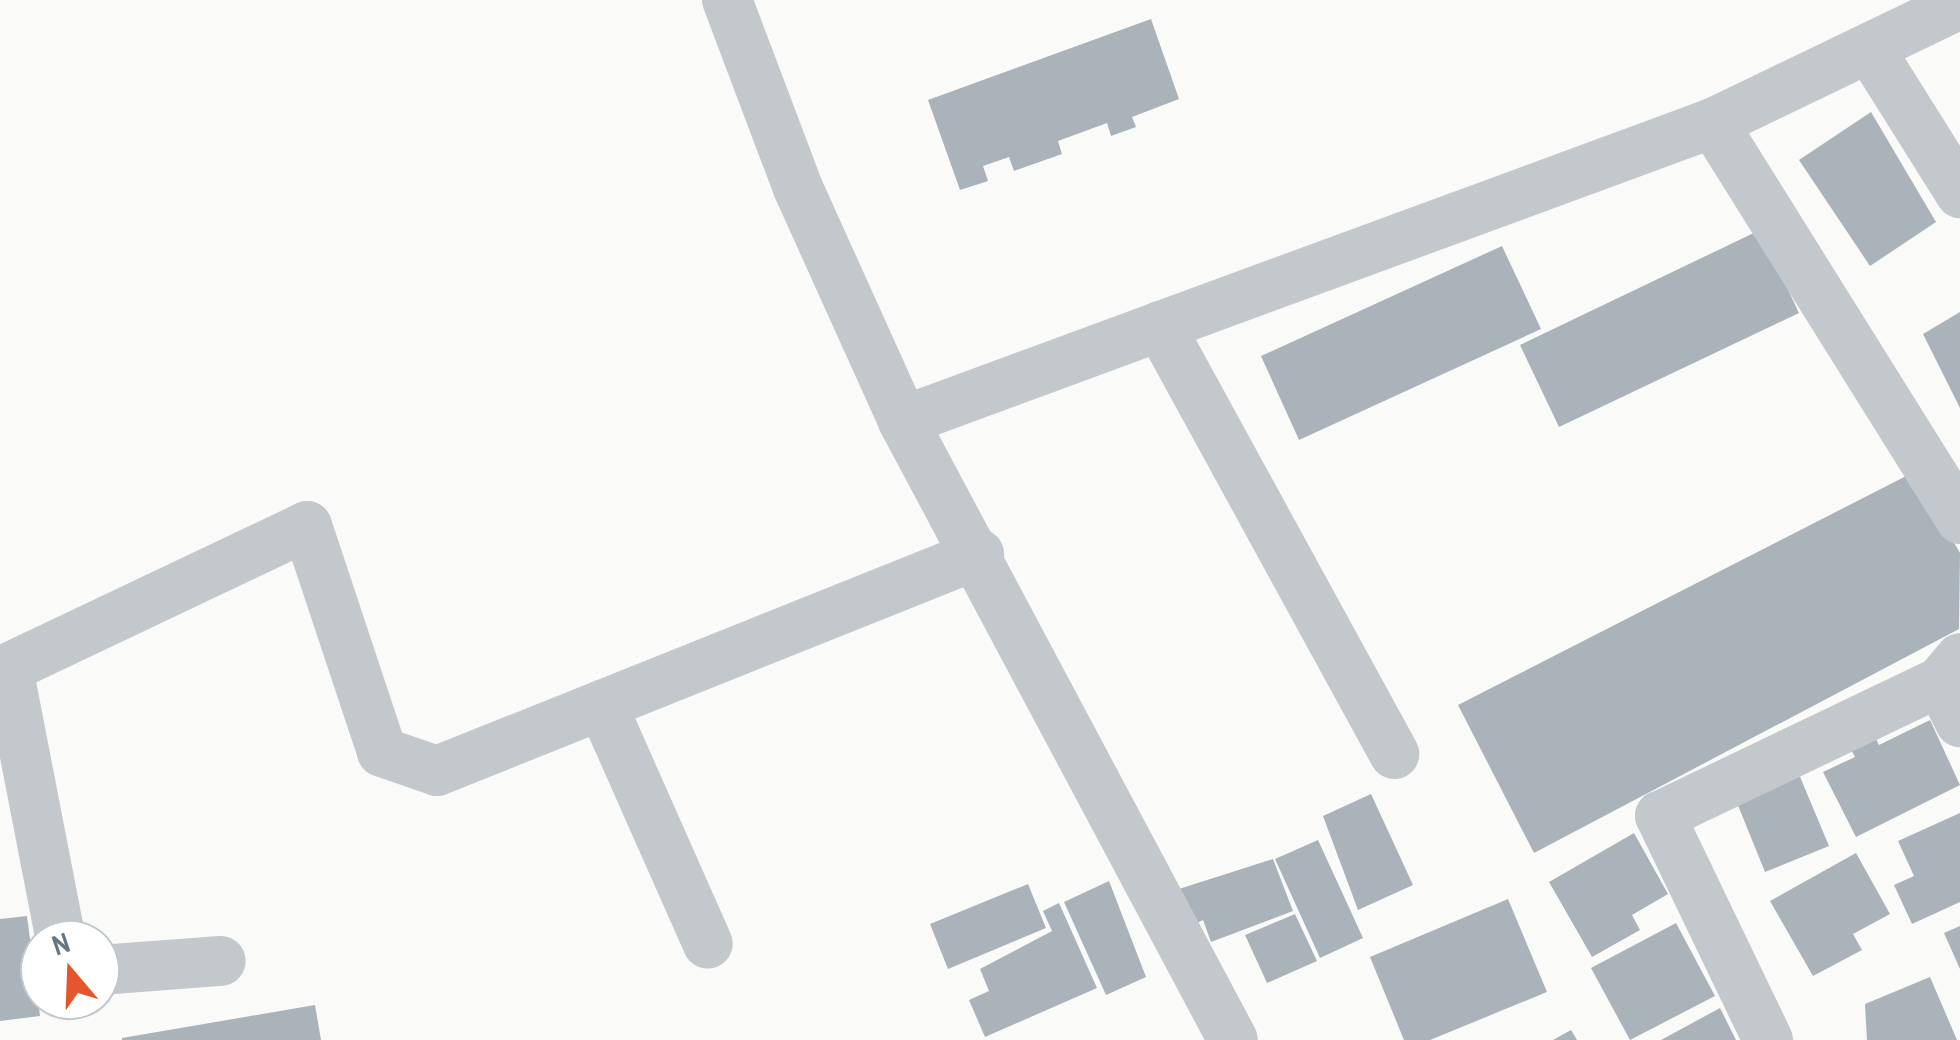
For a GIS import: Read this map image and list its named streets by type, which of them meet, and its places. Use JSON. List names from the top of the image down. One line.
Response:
{"north":"top"}
